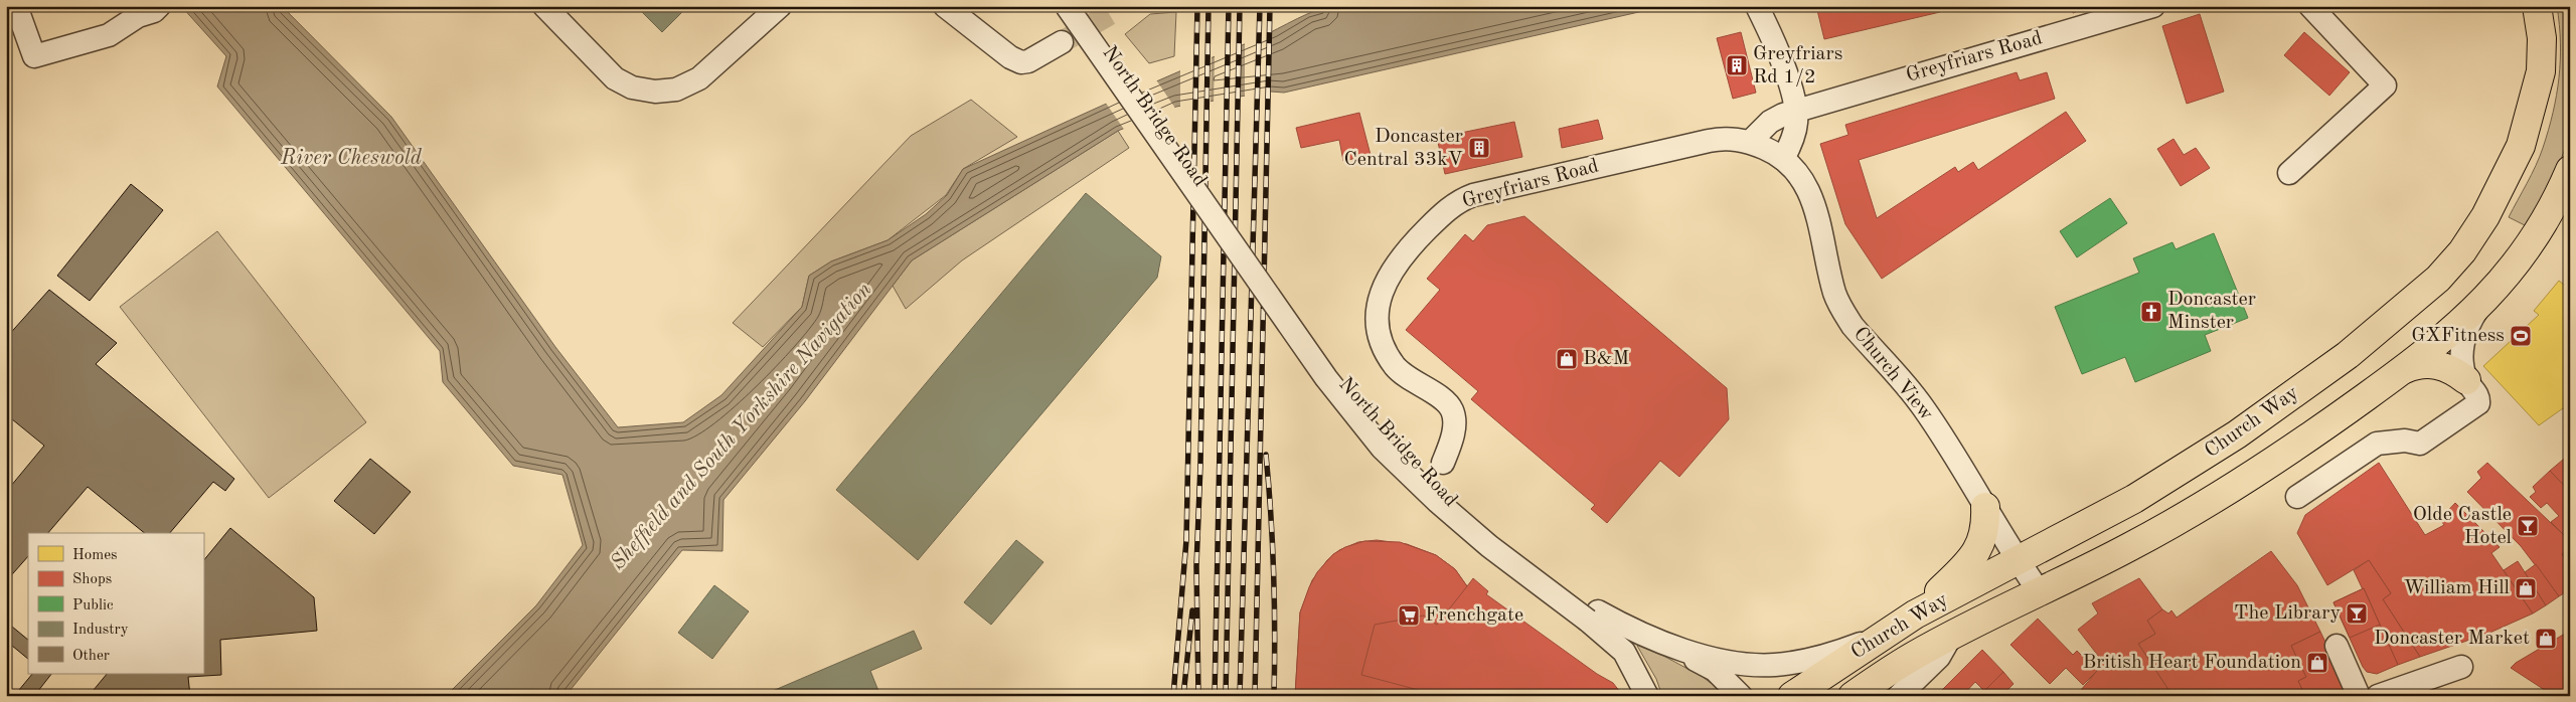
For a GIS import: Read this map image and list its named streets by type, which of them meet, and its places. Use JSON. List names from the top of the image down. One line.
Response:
{"streets":{"highway":["Church Way"],"street":["Greyfriars Road","North Bridge Road","Church View"]},"crossings":[["Greyfriars Road","Church View"],["North Bridge Road","Church Way"],["Church View","Church Way"]],"water":["River Cheswold","Sheffield and South Yorkshire Navigation"],"places":{"building":["Greyfriars Rd 1/2","Doncaster Central 33kV"],"church":["Doncaster Minster"],"sports":["GXFitness"],"shop":["B&M","William Hill","Doncaster Market","British Heart Foundation"],"bar":["Olde Castle Hotel","The Library"],"supermarket":["Frenchgate"]},"legend":["Homes","Shops","Public","Industry","Other"]}
